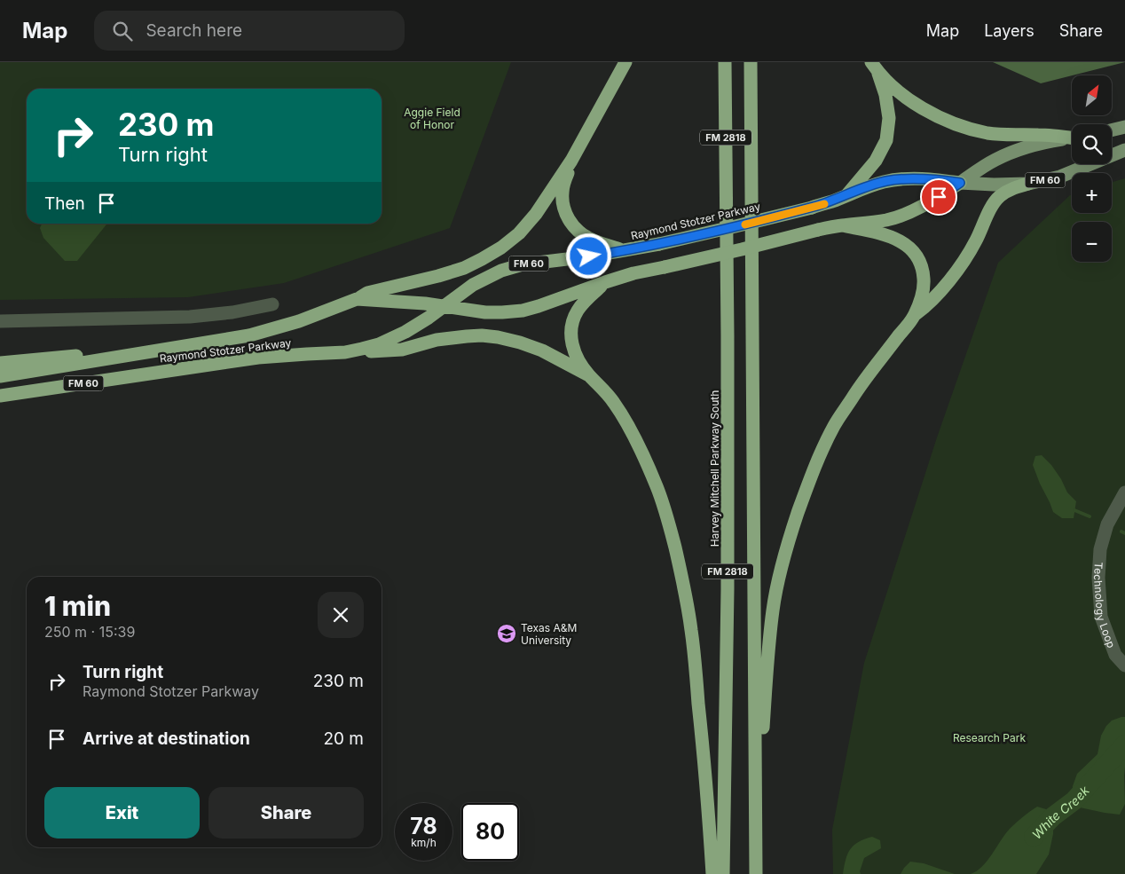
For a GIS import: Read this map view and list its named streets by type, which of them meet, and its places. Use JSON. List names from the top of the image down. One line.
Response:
{"streets":{"highway":["FM 2818","FM 60","Raymond Stotzer Parkway","Harvey Mitchell Parkway South"],"street":["Technology Loop"]},"water":["White Creek"],"parks":["Aggie Field of Honor","Research Park"],"places":{"school or university":["Texas A&M University"]},"north":"top right","page":{"header":"Map","search":"Search here","nav":["Map","Layers","Share"],"map_buttons":["+","−"],"turn":["230 m","Turn right"],"then":"Then","heading":["1 min","250 m · 15:39"],"list":[{"name":"Turn right","note":"Raymond Stotzer Parkway","value":"230 m"},{"name":"Arrive at destination","value":"20 m"}],"buttons":["Exit","Share"],"speed":"78 km/h","limit":"80"}}
